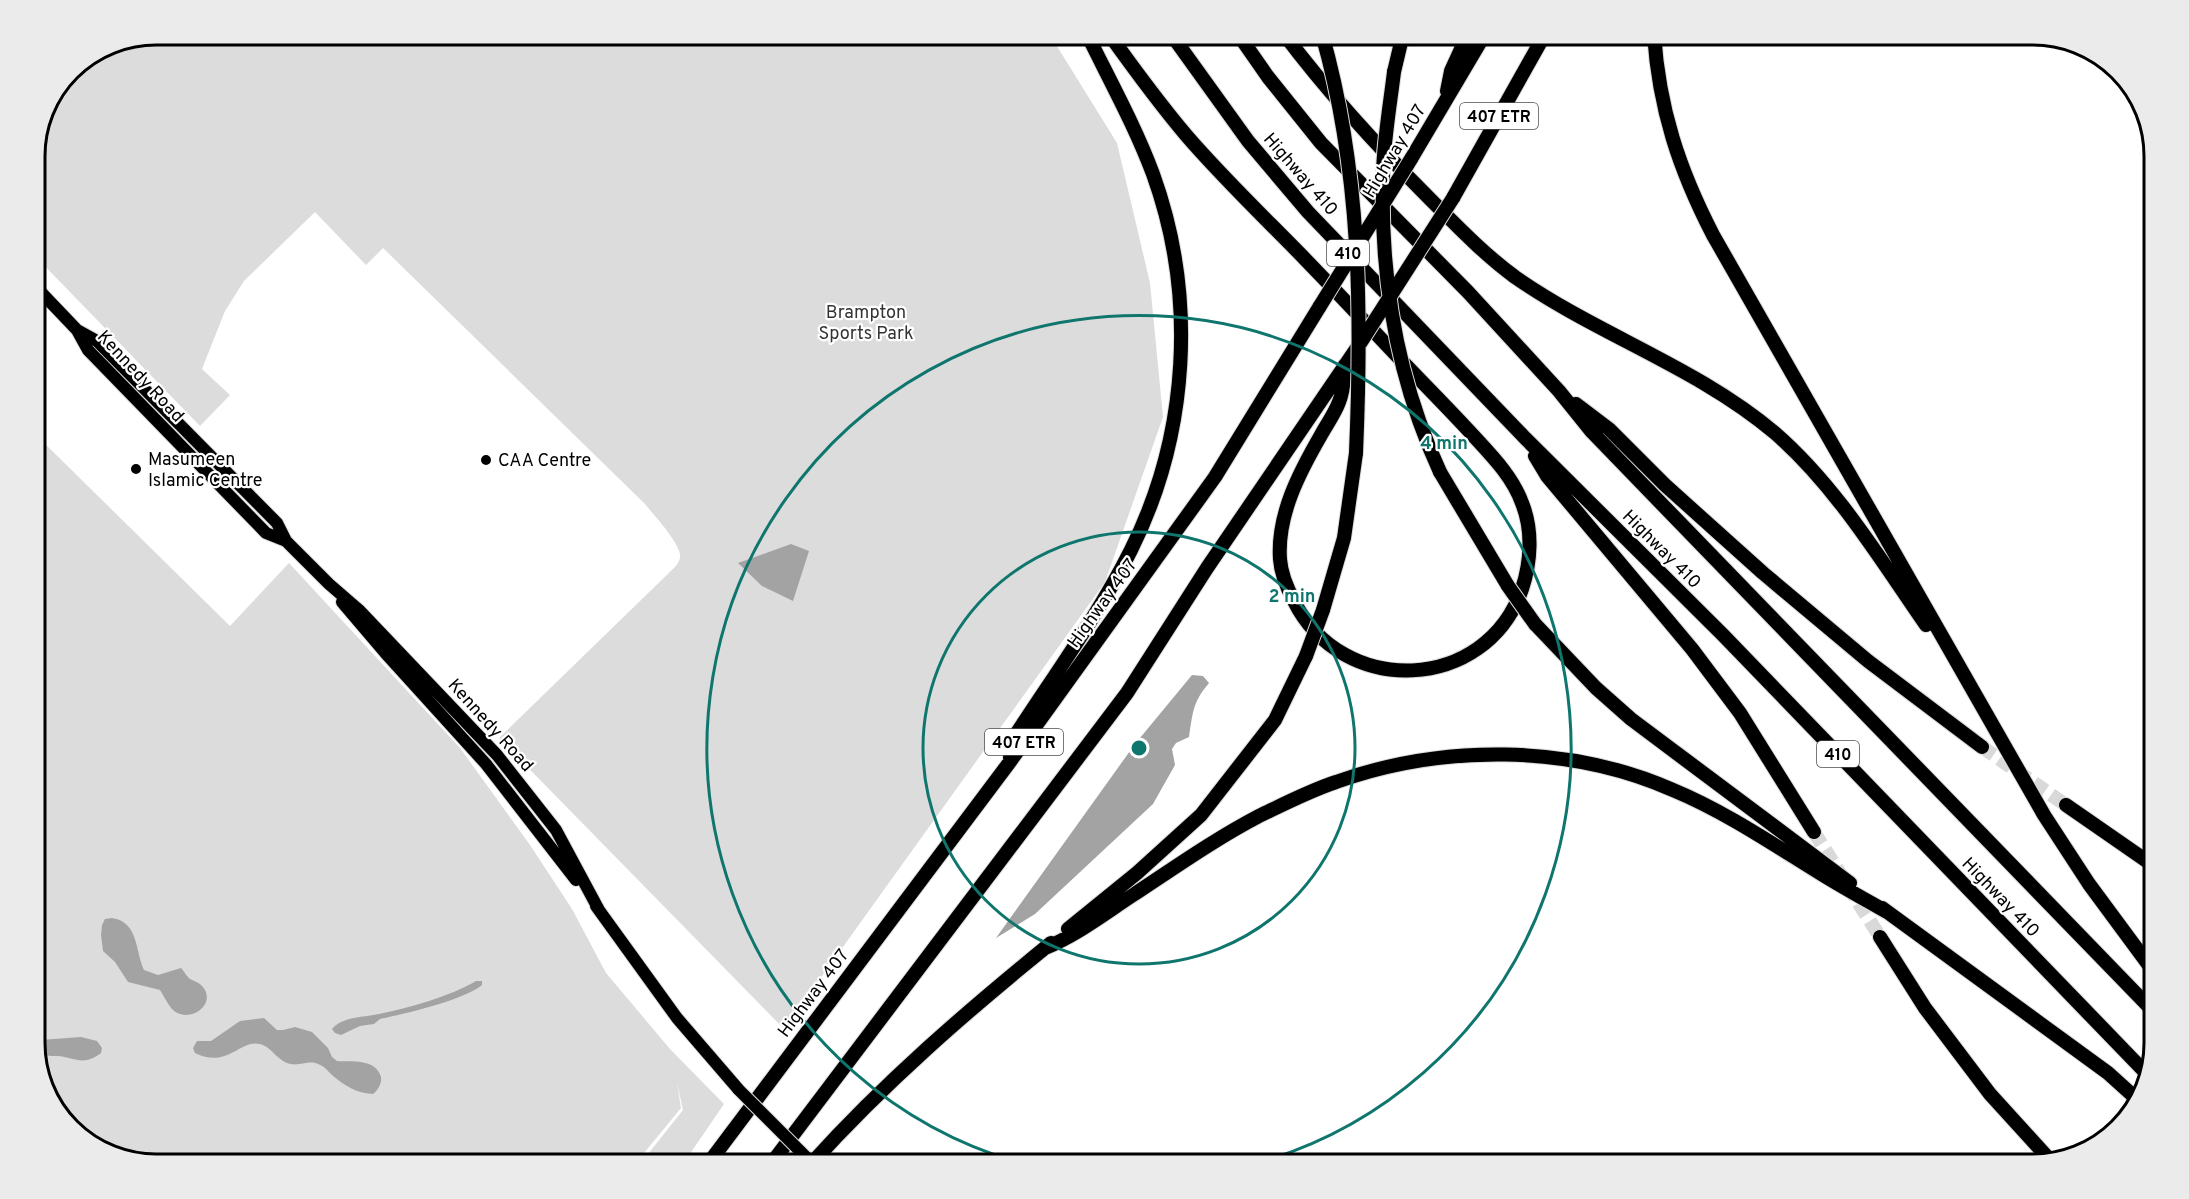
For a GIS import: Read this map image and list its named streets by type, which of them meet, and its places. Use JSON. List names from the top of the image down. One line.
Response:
{"streets":{"highway":["407 ETR","Highway 407","Highway 410","410"],"main road":["Kennedy Road"]},"parks":["Brampton Sports Park"],"places":["CAA Centre","Masumeen Islamic Centre"],"rings":["4 min","2 min"]}
